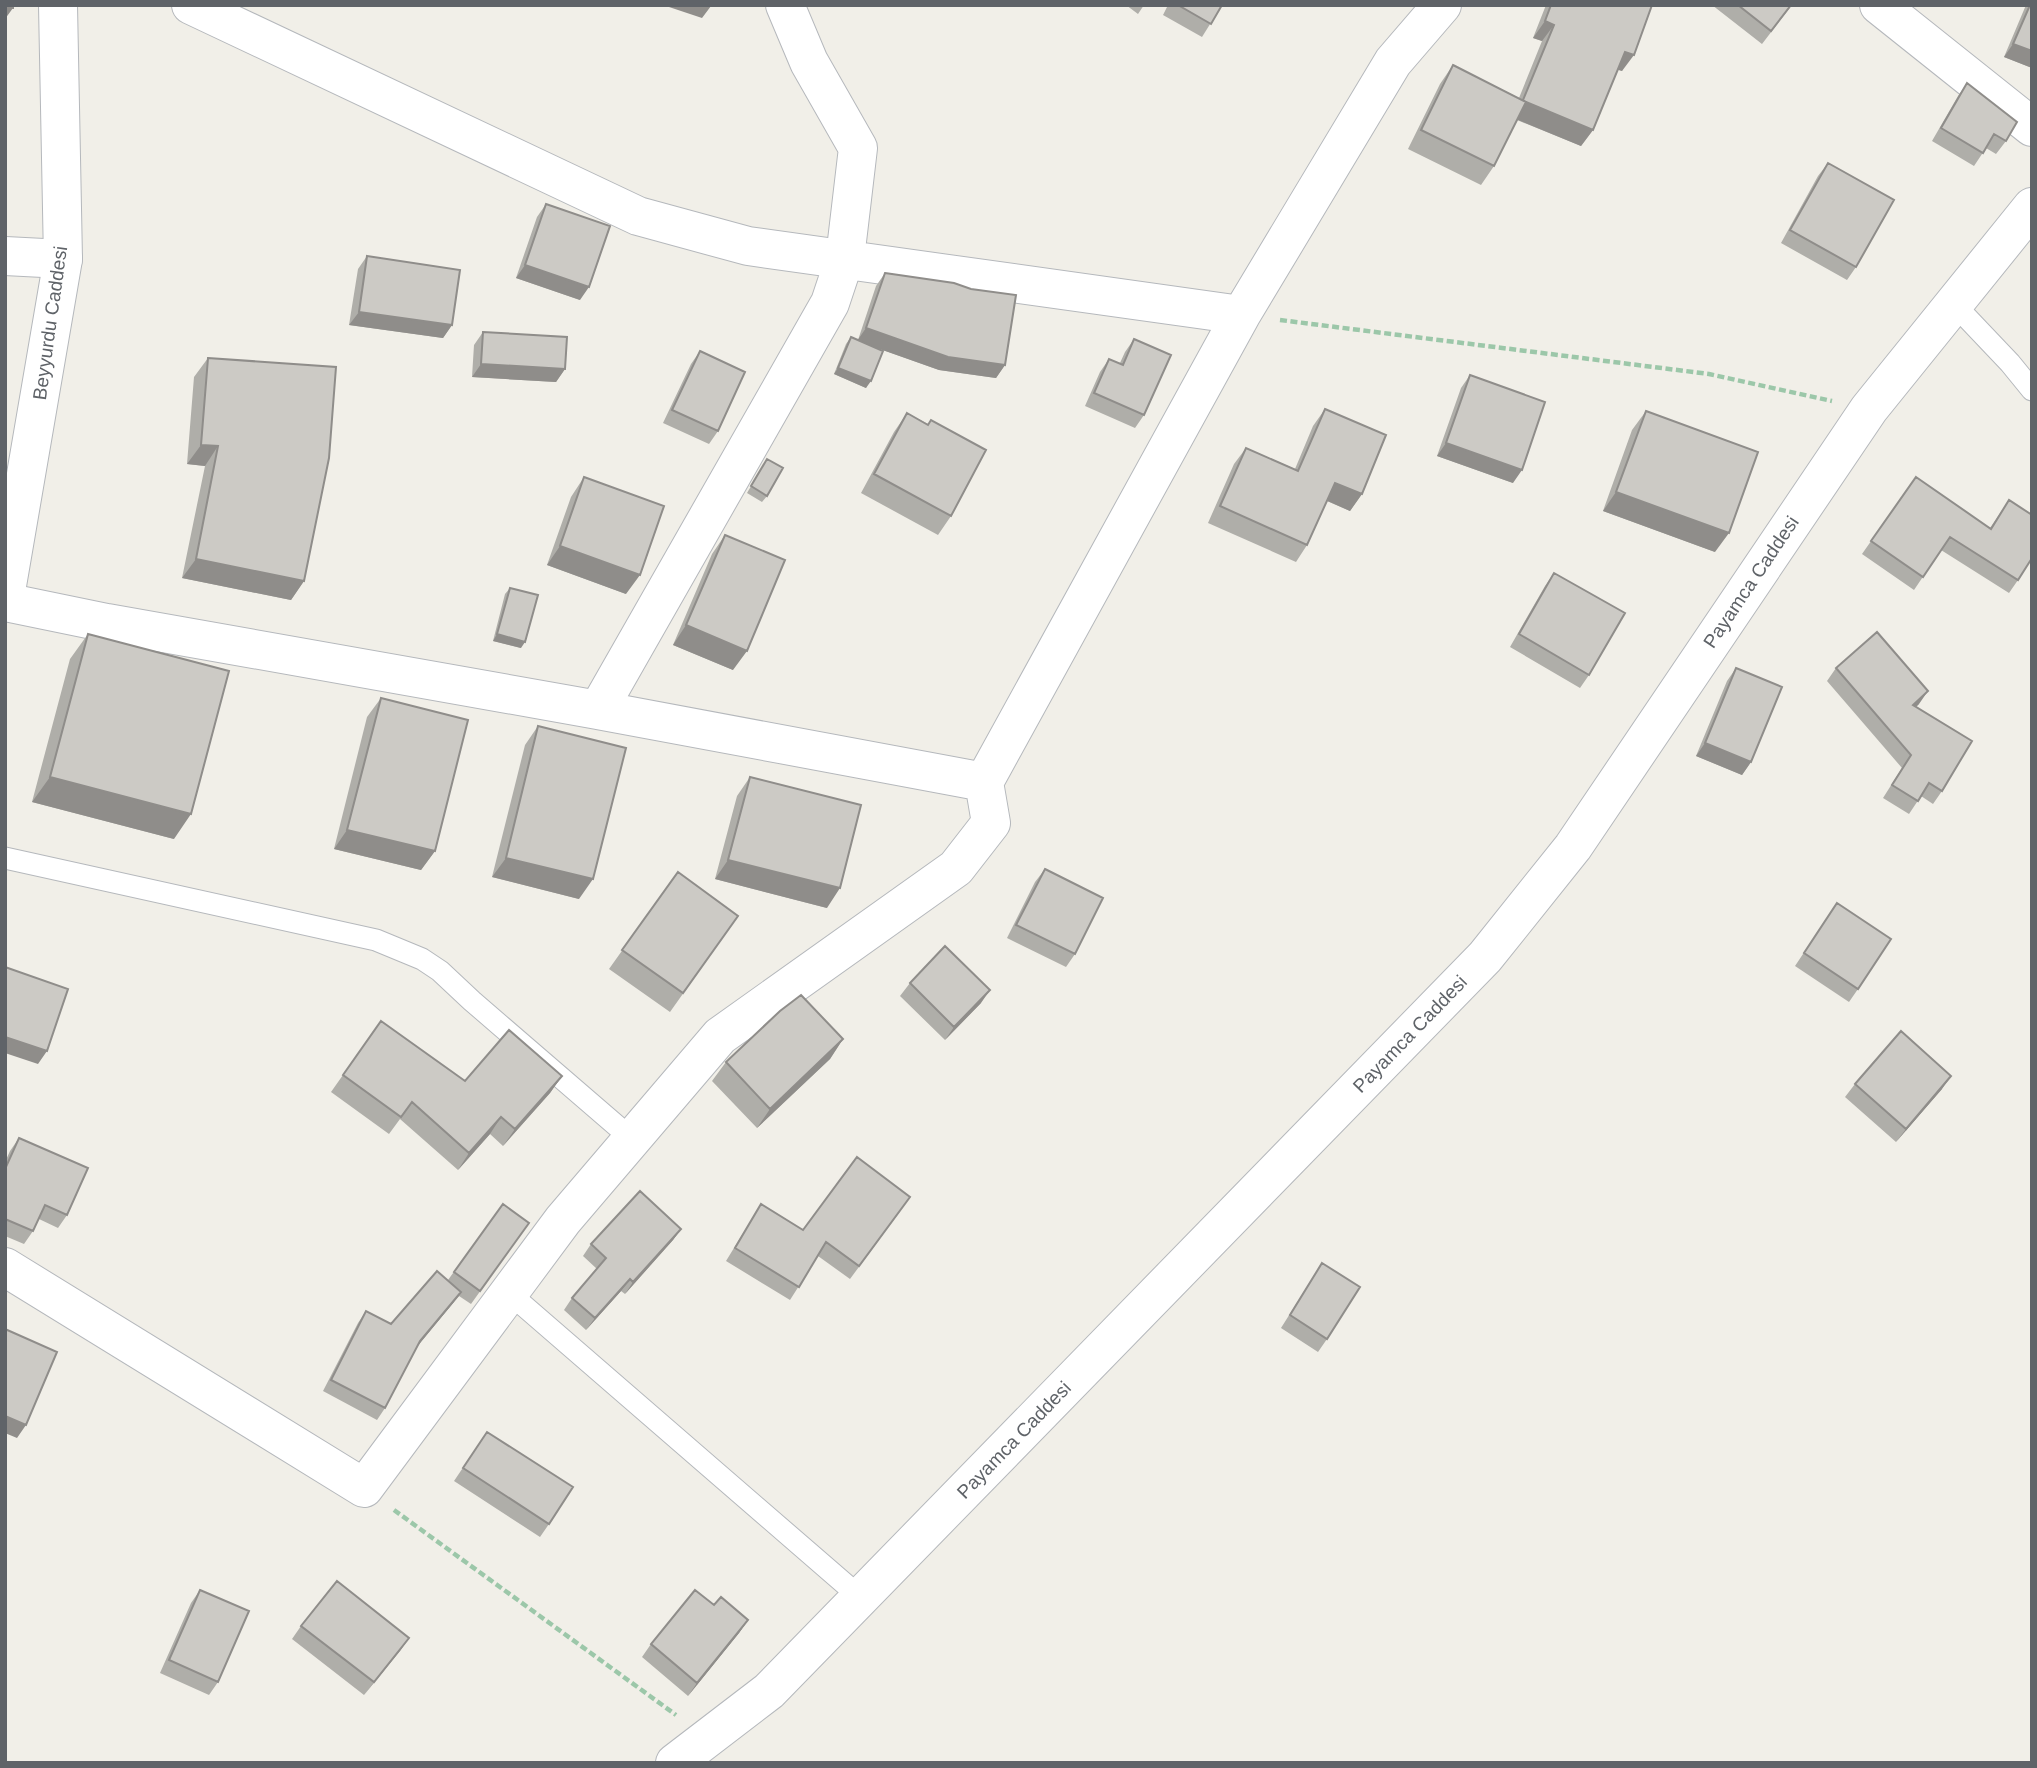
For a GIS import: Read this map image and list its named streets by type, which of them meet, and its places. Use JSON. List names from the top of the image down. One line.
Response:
{"streets":{"street":["Beyyurdu Caddesi","Payamca Caddesi"]}}
